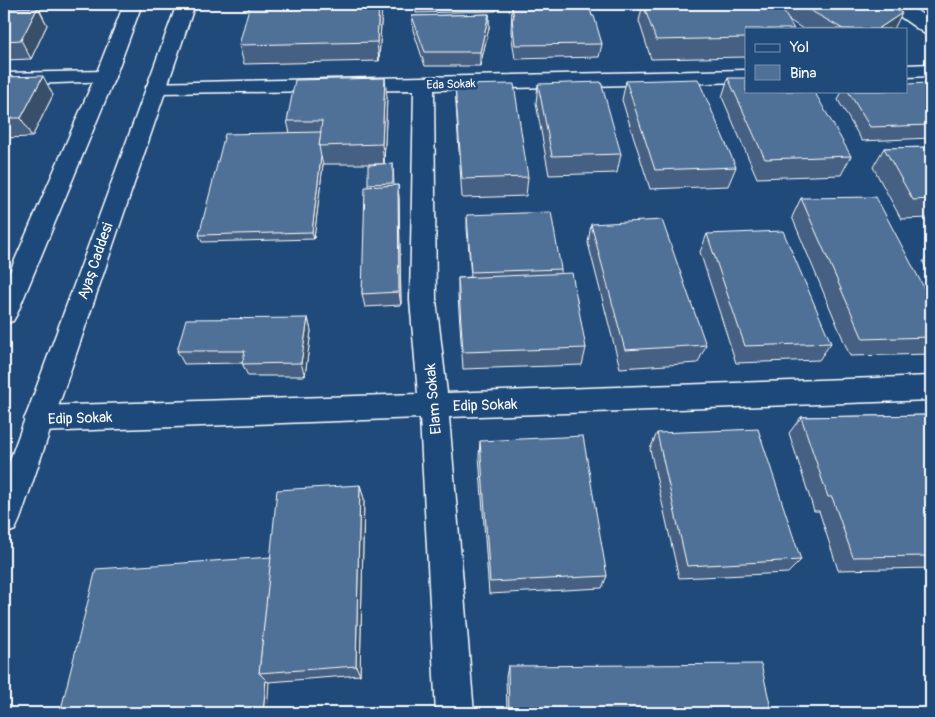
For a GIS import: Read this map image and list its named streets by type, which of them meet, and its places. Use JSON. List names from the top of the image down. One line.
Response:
{"streets":{"street":["Eda Sokak","Ayaş Caddesi","Elam Sokak","Edip Sokak"]},"crossings":[["Eda Sokak","Ayaş Caddesi"],["Eda Sokak","Elam Sokak"],["Ayaş Caddesi","Edip Sokak"],["Elam Sokak","Edip Sokak"]],"legend":["Yol","Bina"]}
